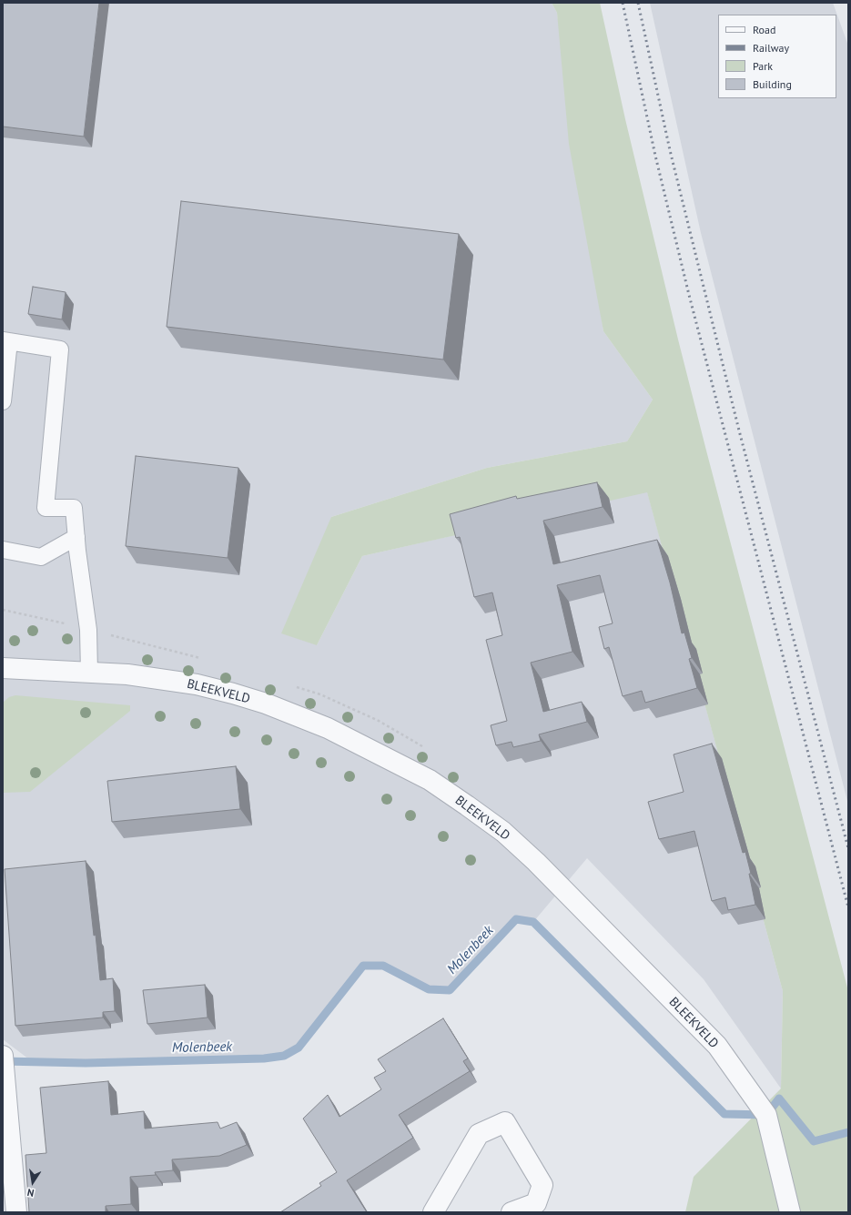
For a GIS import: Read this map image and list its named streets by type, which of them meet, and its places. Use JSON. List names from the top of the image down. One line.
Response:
{"streets":{"street":["BLEEKVELD"]},"water":["Molenbeek"],"legend":["Road","Railway","Park","Building"],"north":"bottom"}
